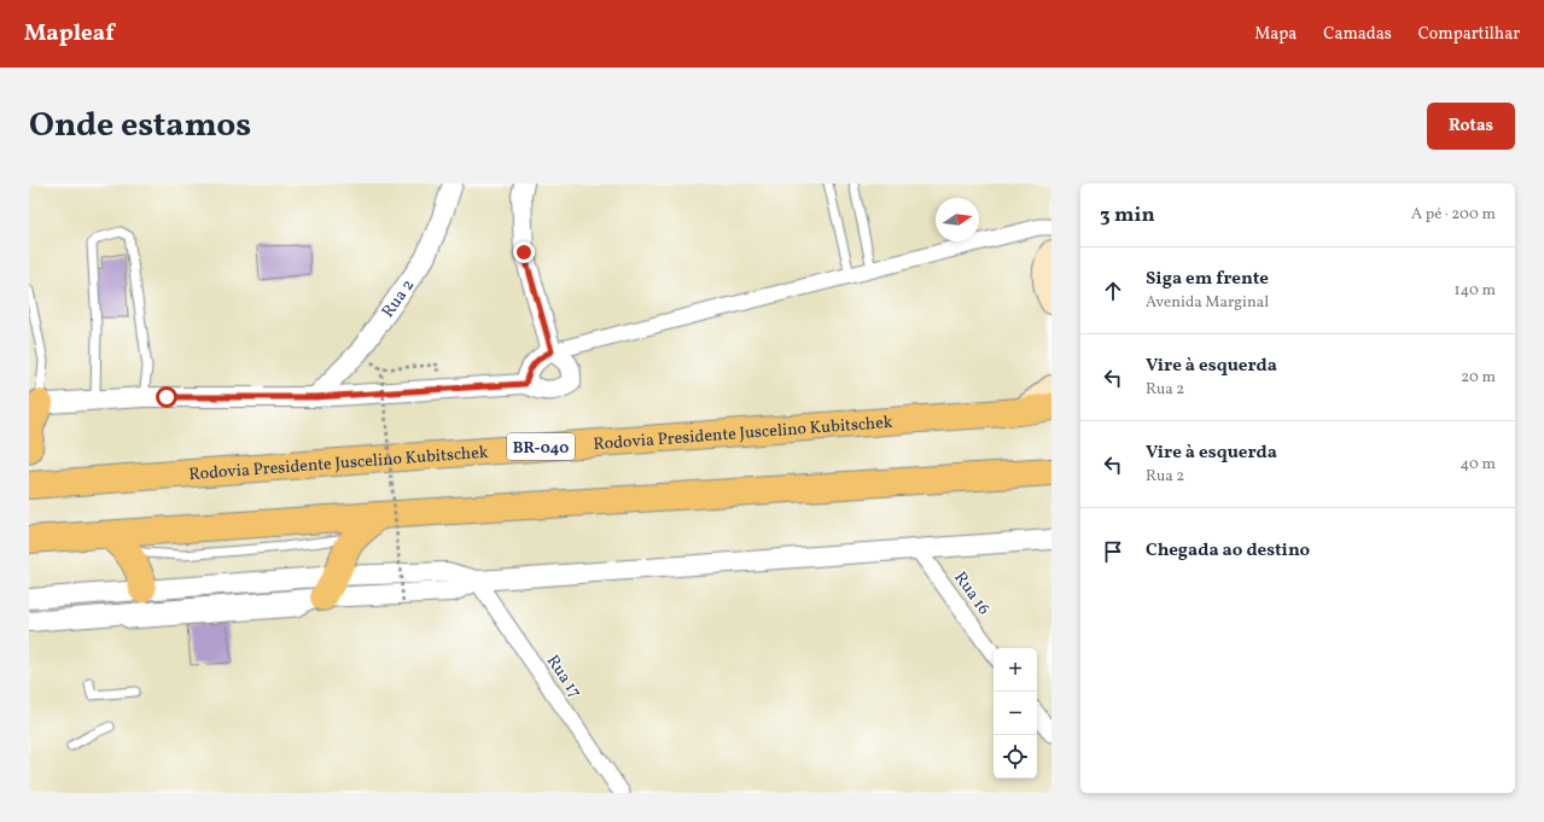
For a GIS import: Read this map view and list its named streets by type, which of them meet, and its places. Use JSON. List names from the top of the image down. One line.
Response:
{"streets":{"highway":["Rodovia Presidente Juscelino Kubitschek","BR-040"],"street":["Rua 2","Rua 16","Rua 17"]},"north":"right","page":{"header":"Mapleaf","nav":["Mapa","Camadas","Compartilhar"],"title":"Onde estamos","buttons":"Rotas","heading":["3 min","A pé · 200 m"],"list":[["Siga em frente","Avenida Marginal","140 m"],["Vire à esquerda","Rua 2","20 m"],["Vire à esquerda","Rua 2","40 m"],"Chegada ao destino"],"map_buttons":["+","−"]}}
